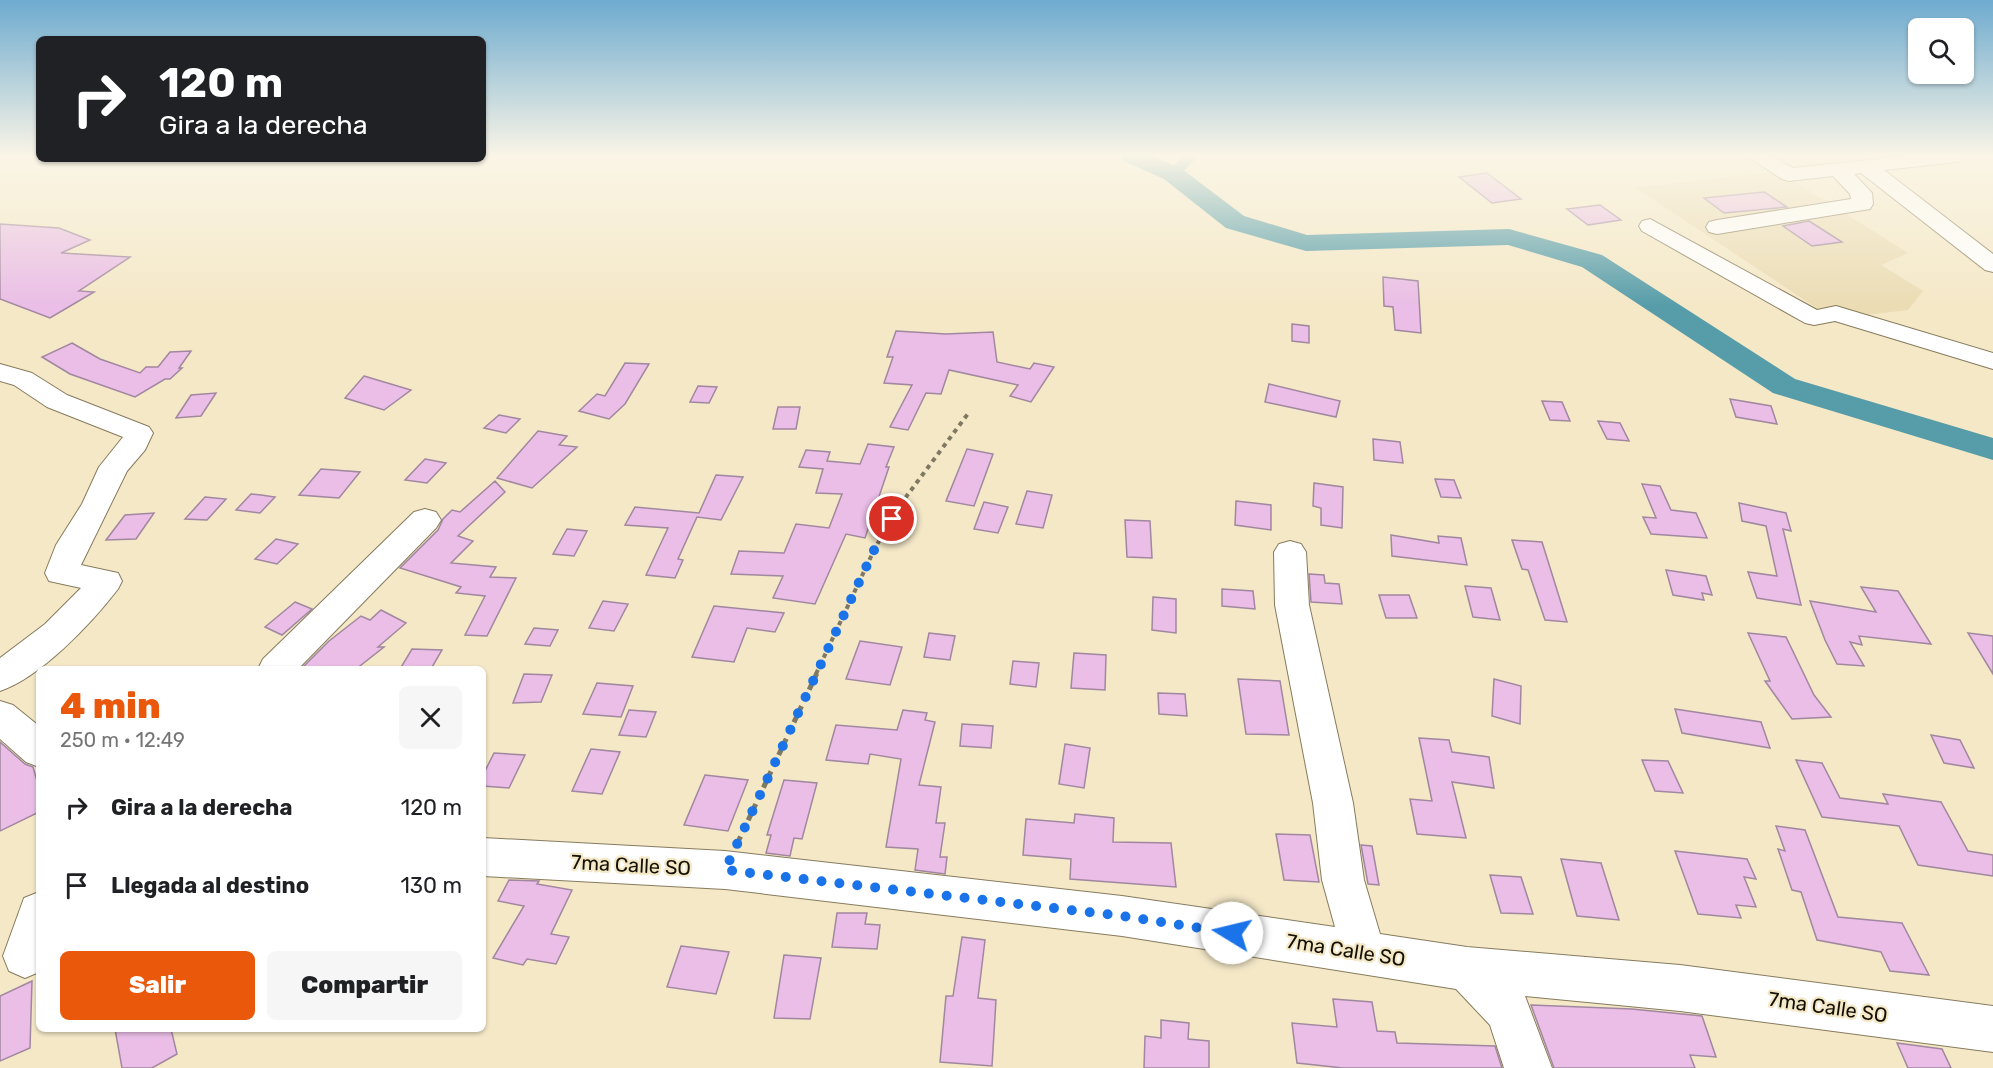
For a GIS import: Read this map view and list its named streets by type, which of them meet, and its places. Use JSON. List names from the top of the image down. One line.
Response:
{"streets":{"street":["7ma Calle SO"]},"page":{"turn":["120 m","Gira a la derecha"],"heading":["4 min","250 m · 12:49"],"list":[{"name":"Gira a la derecha","value":"120 m"},{"name":"Llegada al destino","value":"130 m"}],"buttons":["Salir","Compartir"]}}
